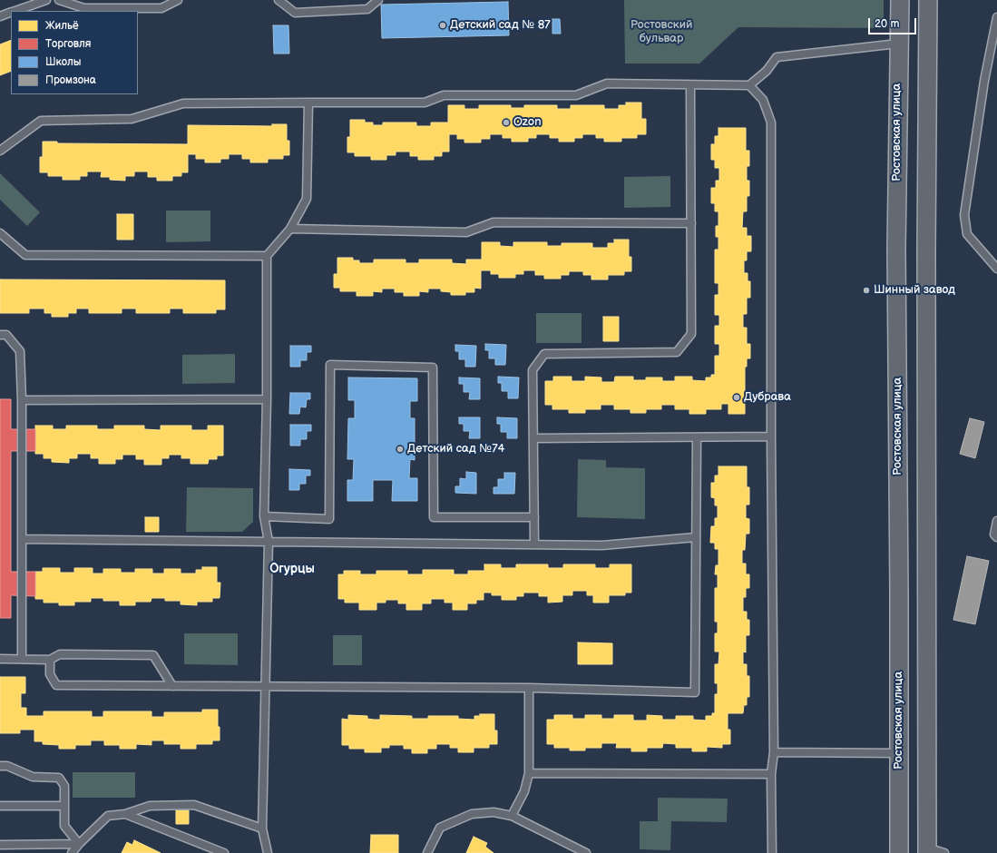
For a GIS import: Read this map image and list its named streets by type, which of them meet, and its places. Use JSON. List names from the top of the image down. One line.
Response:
{"streets":{"street":["Ростовская улица"]},"districts":["Огурцы"],"parks":["Ростовский бульвар"],"places":["Детский сад № 87","Ozon","Шинный завод","Дубрава","Детский сад №74"],"legend":["Жильё","Торговля","Школы","Промзона"],"scale_bar":"20 m"}
